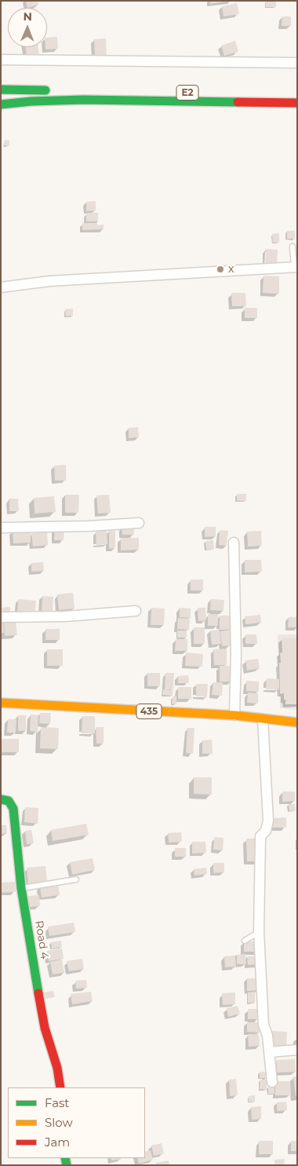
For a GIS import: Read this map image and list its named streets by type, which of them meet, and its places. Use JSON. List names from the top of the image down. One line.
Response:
{"streets":{"main road":["E2","435","Road 4"]},"places":["x"],"legend":["Fast","Slow","Jam"],"north":"top"}
